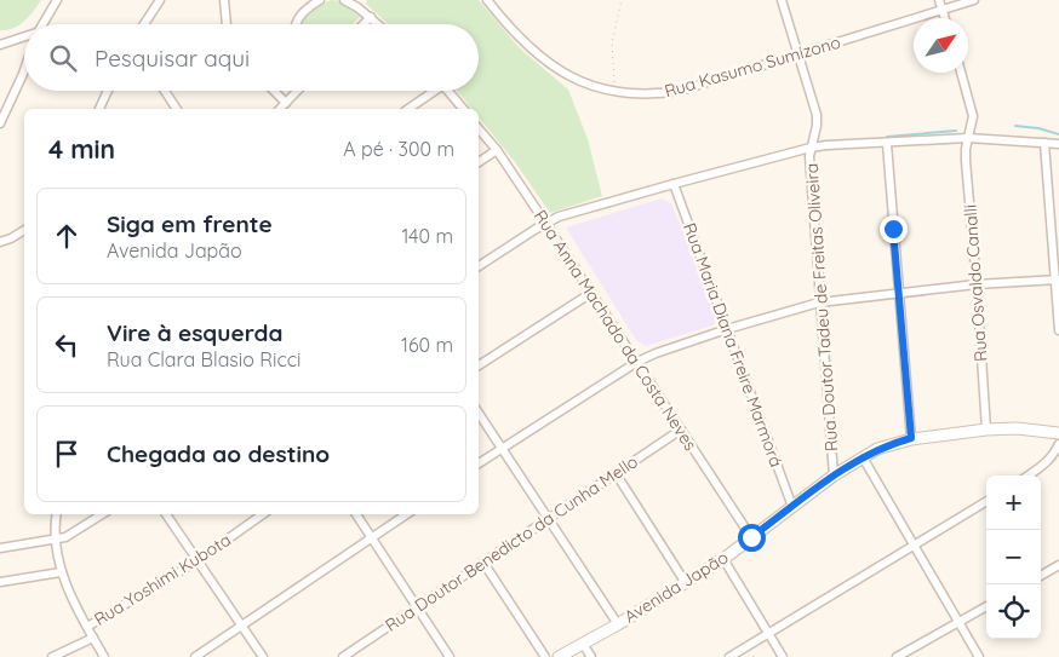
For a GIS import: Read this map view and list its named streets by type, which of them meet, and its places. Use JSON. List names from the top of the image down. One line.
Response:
{"streets":{"main road":["Avenida Japão"],"street":["Rua Kasumo Sumizono","Rua Osvaldo Canalli","Rua Doutor Tadeu de Freitas Oliveira","Rua Anna Machado da Costa Neves","Rua Maria Diana Freire Marmorá","Rua Doutor Benedicto da Cunha Mello","Rua Yoshimi Kubota"]},"crossings":[["Rua Kasumo Sumizono","Rua Doutor Tadeu de Freitas Oliveira"],["Rua Osvaldo Canalli","Avenida Japão"],["Rua Doutor Tadeu de Freitas Oliveira","Avenida Japão"],["Rua Anna Machado da Costa Neves","Rua Doutor Benedicto da Cunha Mello"],["Rua Anna Machado da Costa Neves","Avenida Japão"],["Rua Maria Diana Freire Marmorá","Avenida Japão"]],"north":"top right","page":{"search":"Pesquisar aqui","heading":["4 min","A pé · 300 m"],"list":[["Siga em frente","Avenida Japão","140 m"],["Vire à esquerda","Rua Clara Blasio Ricci","160 m"],"Chegada ao destino"],"map_buttons":["+","−"]}}
